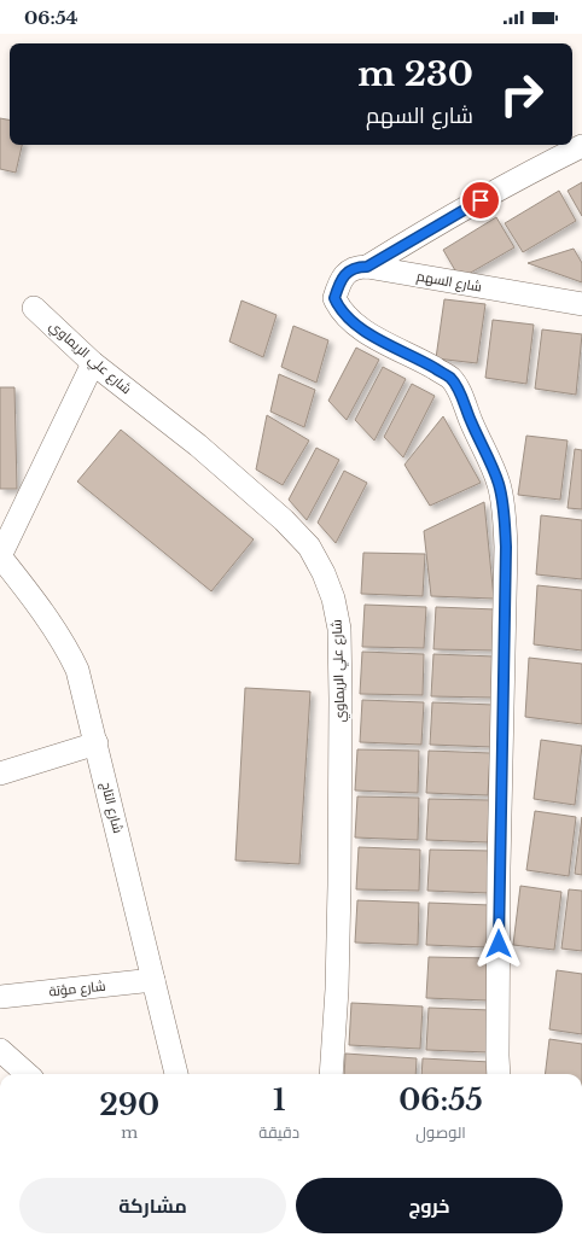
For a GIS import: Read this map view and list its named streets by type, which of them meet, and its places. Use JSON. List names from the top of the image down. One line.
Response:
{"streets":{"street":["شارع السهم","شارع علي الريماوي","شارع التاج","شارع مؤتة"]},"crossings":[["شارع التاج","شارع مؤتة"]],"page":{"status":"06:54","turn":["230 m","شارع السهم"],"eta":["06:55","الوصول","1","دقيقة","290","m"],"buttons":["خروج","مشاركة"]}}
